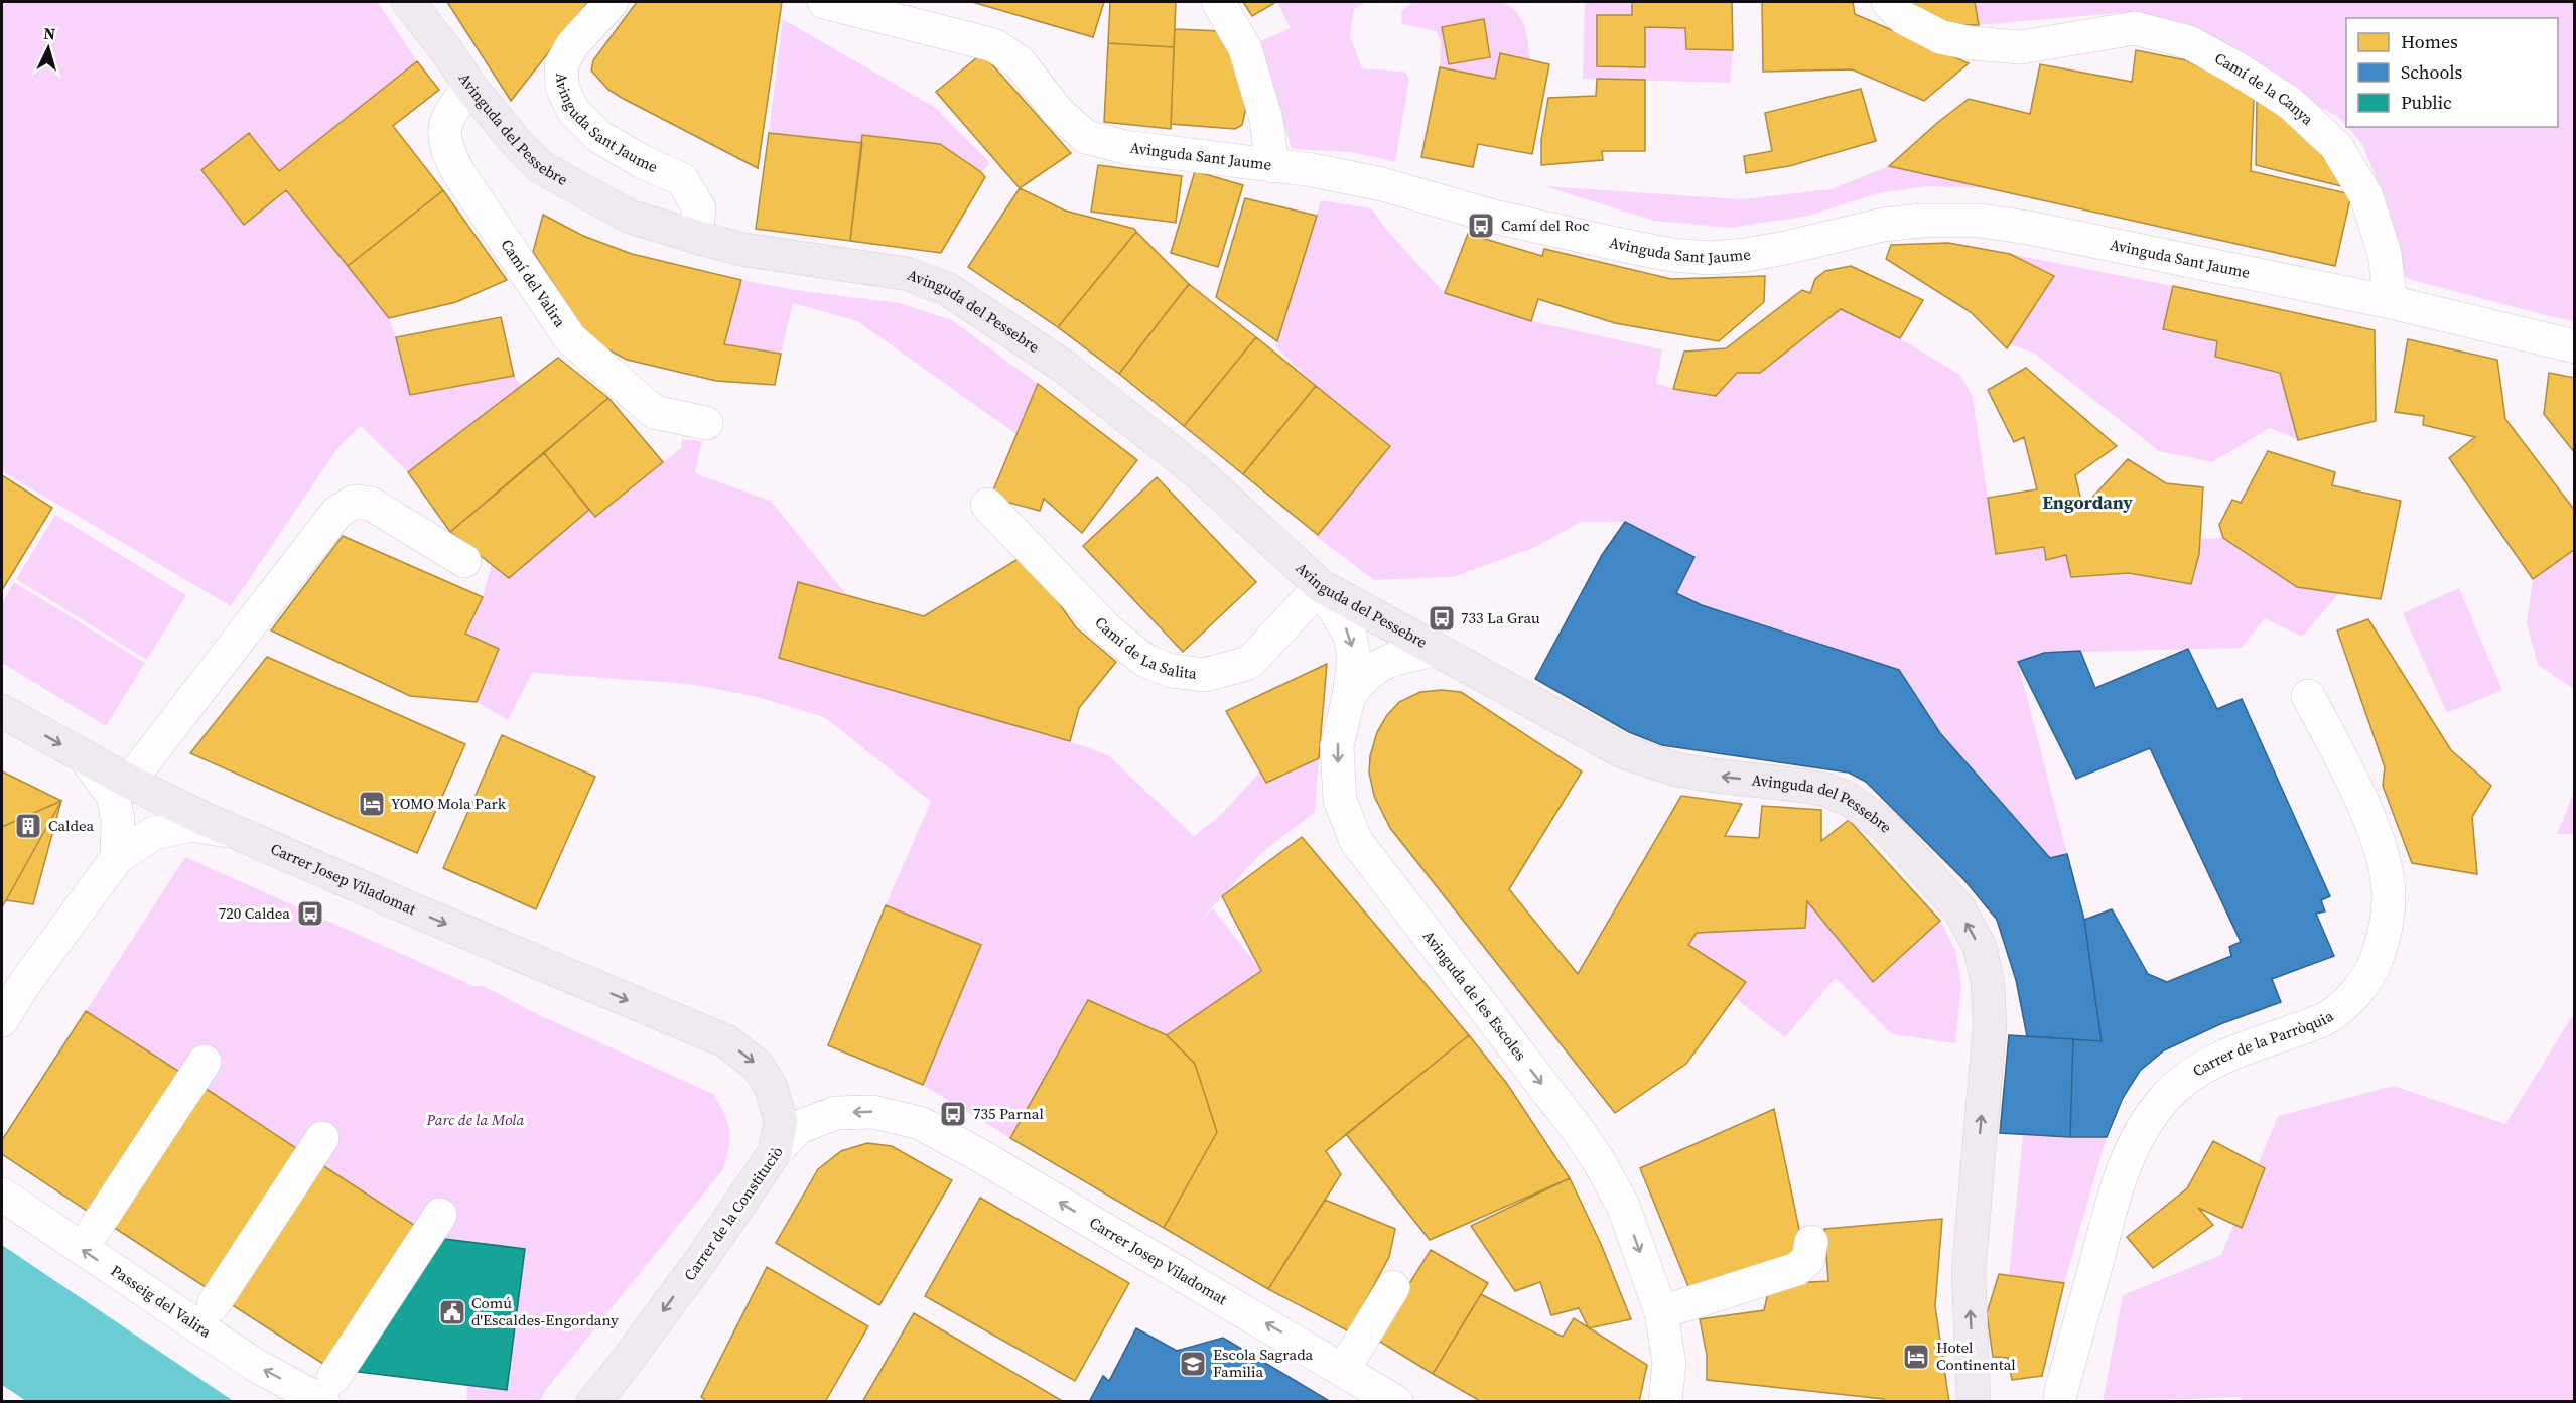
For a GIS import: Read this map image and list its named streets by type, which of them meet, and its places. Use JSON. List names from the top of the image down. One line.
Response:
{"streets":{"main road":["Avinguda del Pessebre","Carrer Josep Viladomat","Carrer de la Constituciò"],"street":["Camí de la Canya","Avinguda Sant Jaume","Camí del Valira","Camí de La Salita","Avinguda de les Escoles","Carrer de la Parròquia","Passeig del Valira"]},"crossings":[["Camí de la Canya","Avinguda Sant Jaume"],["Avinguda Sant Jaume","Avinguda del Pessebre"],["Avinguda del Pessebre","Camí del Valira"],["Avinguda del Pessebre","Camí de La Salita"],["Avinguda del Pessebre","Avinguda de les Escoles"],["Camí de La Salita","Avinguda de les Escoles"],["Carrer Josep Viladomat","Carrer de la Constituciò"]],"one_way":["Avinguda del Pessebre","Avinguda de les Escoles","Carrer de la Constituciò","Passeig del Valira"],"districts":["Engordany"],"parks":["Parc de la Mola"],"places":{"bus stop":["Camí del Roc","733 La Grau","720 Caldea","735 Parnal"],"hotel":["YOMO Mola Park","Hotel Continental"],"building":["Caldea"],"public building":["Comú d'Escaldes-Engordany"],"school or university":["Escola Sagrada Familia"]},"legend":["Homes","Schools","Public"],"north":"top"}
